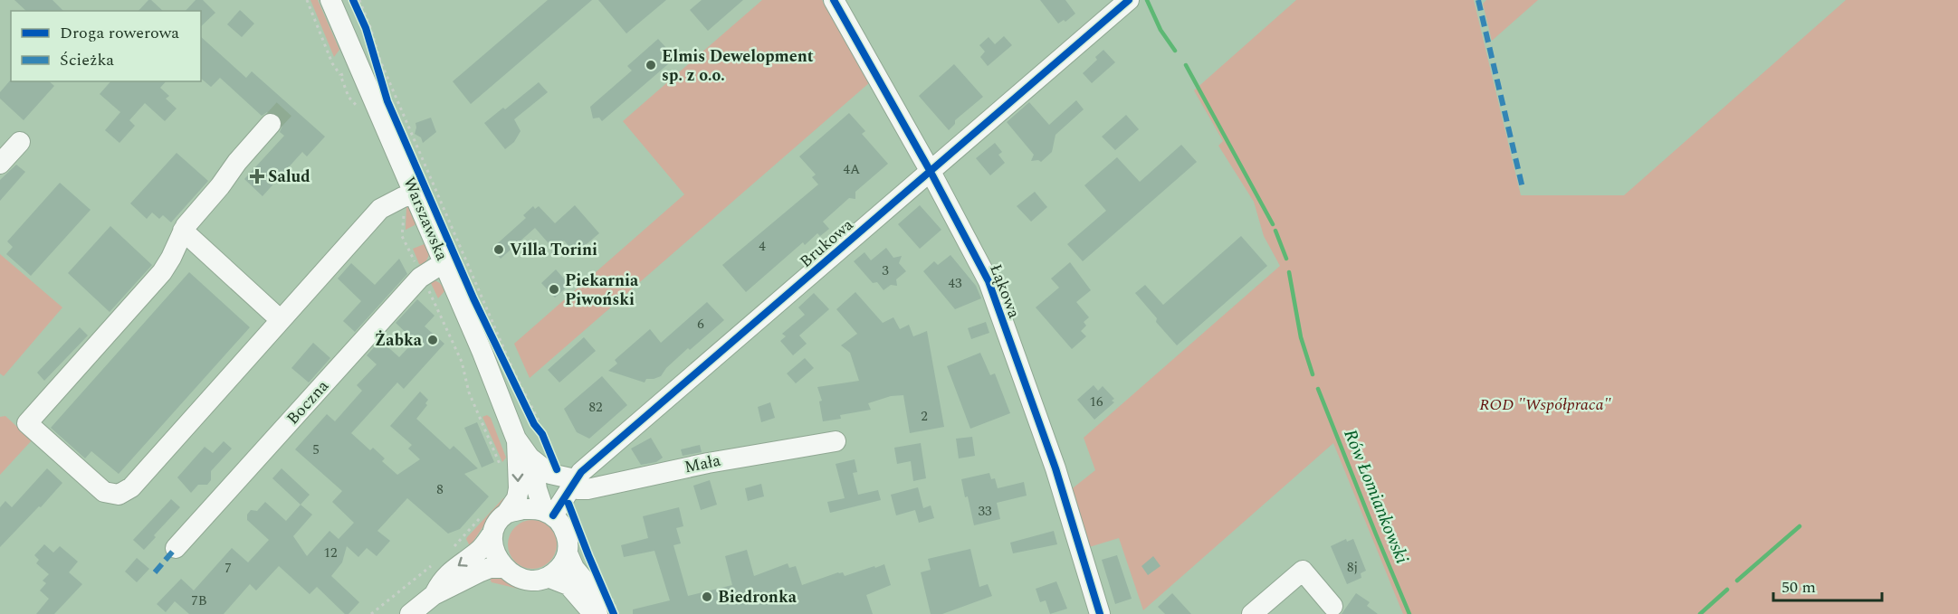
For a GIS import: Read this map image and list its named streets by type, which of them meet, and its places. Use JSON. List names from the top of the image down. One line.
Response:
{"streets":{"street":["Warszawska","Brukowa","Łąkowa","Boczna","Mała"]},"crossings":[["Warszawska","Brukowa"],["Warszawska","Boczna"],["Warszawska","Mała"],["Brukowa","Łąkowa"],["Brukowa","Mała"]],"water":["Rów Łomiankowski"],"parks":["ROD \"Współpraca\""],"places":{"other":["Elmis Dewelopment sp. z o.o.","Villa Torini","Piekarnia Piwoński","Żabka","Biedronka"],"health":["Salud"]},"house_numbers":["4A","4","3","43","6","16","82","2","5","8","33","12","8j","7","7B"],"legend":["Droga rowerowa","Ścieżka"],"scale_bar":"50 m"}
